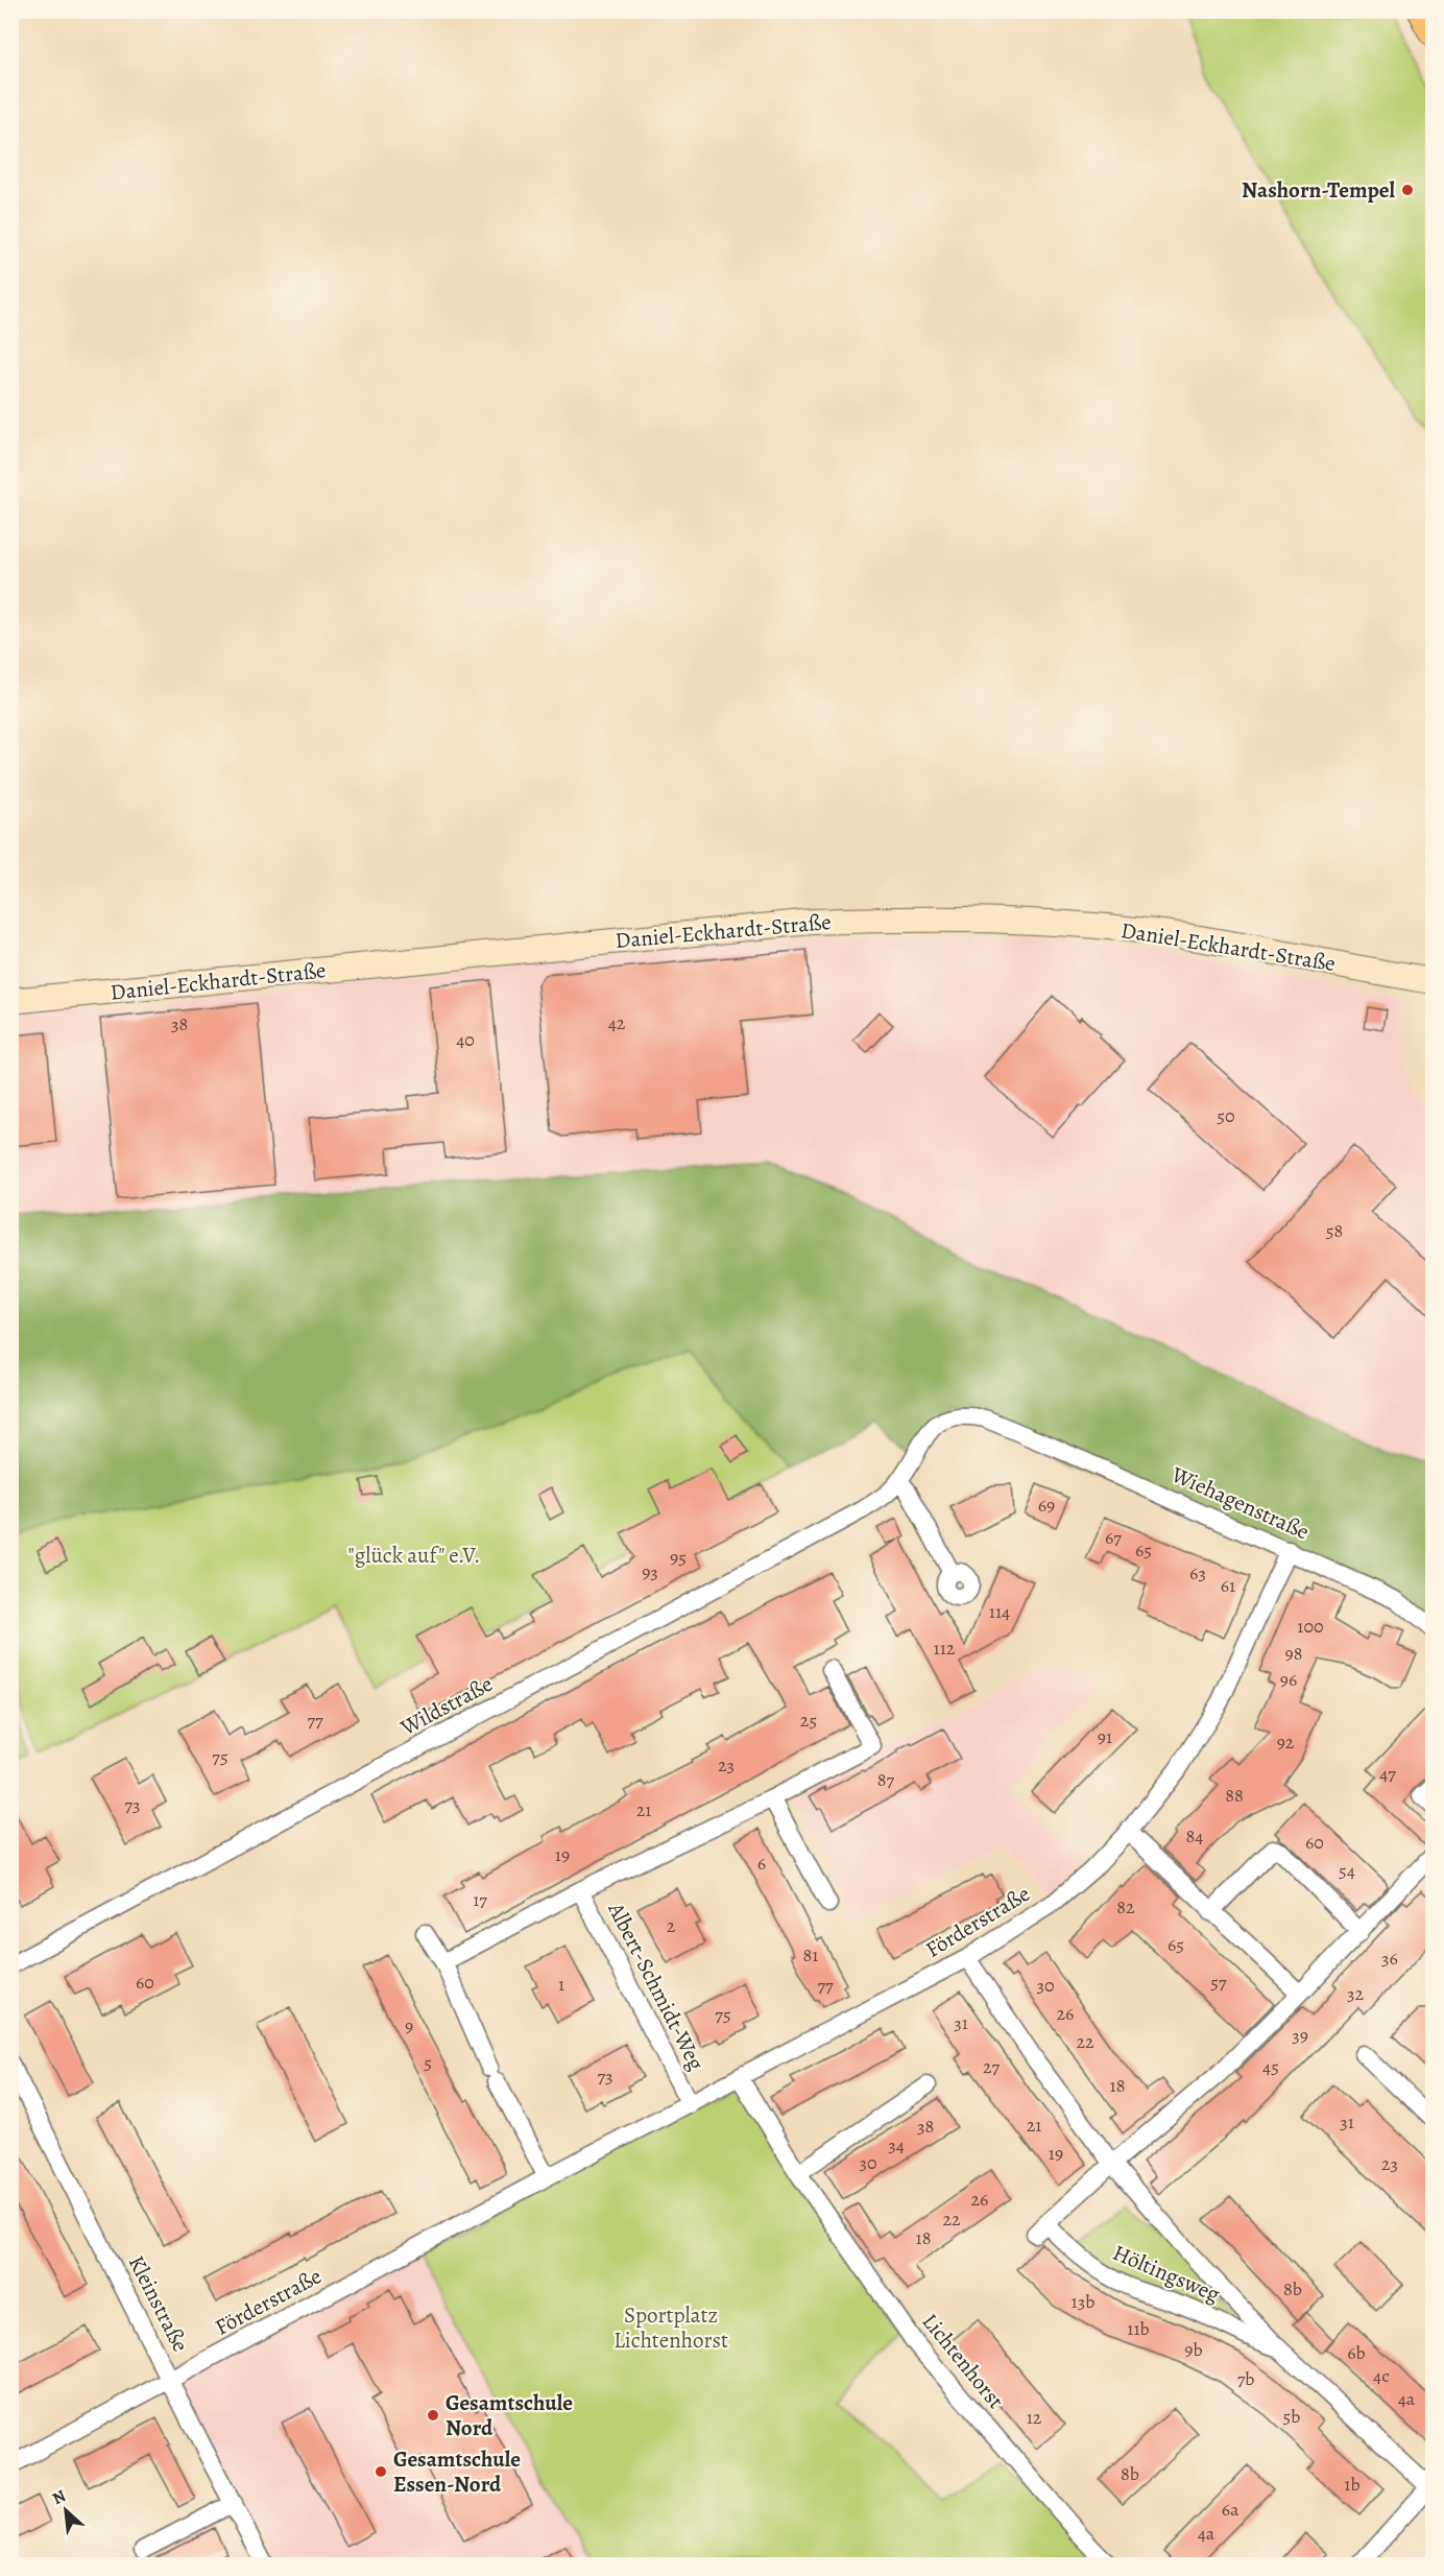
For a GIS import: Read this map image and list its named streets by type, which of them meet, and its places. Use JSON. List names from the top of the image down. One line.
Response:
{"streets":{"street":["Daniel-Eckhardt-Straße","Wiehagenstraße","Wildstraße","Förderstraße","Albert-Schmidt-Weg","Höltingsweg","Kleinstraße","Lichtenhorst"]},"crossings":[["Wiehagenstraße","Wildstraße"],["Wiehagenstraße","Förderstraße"],["Förderstraße","Albert-Schmidt-Weg"],["Förderstraße","Höltingsweg"],["Förderstraße","Kleinstraße"],["Förderstraße","Lichtenhorst"]],"parks":["\"glück auf\" e.V.","Sportplatz Lichtenhorst"],"places":["Nashorn-Tempel","Gesamtschule Nord","Gesamtschule Essen-Nord"],"house_numbers":["42","38","40","50","58","69","67","65","95","93","63","61","114","100","112","98","96","77","25","91","92","75","23","47","87","88","73","21","84","60","19","6","54","17","82","2","65","81","36","60","57","1","77","30","32","26","75","31","9","39","22","5","27","45","73","18","31","21","38","34","19","30","23","26","22","18","8b","13b","11b","9b","6b","4c","7b","4a","5b","12","8b","1b","6a","4a"],"north":"top left"}
